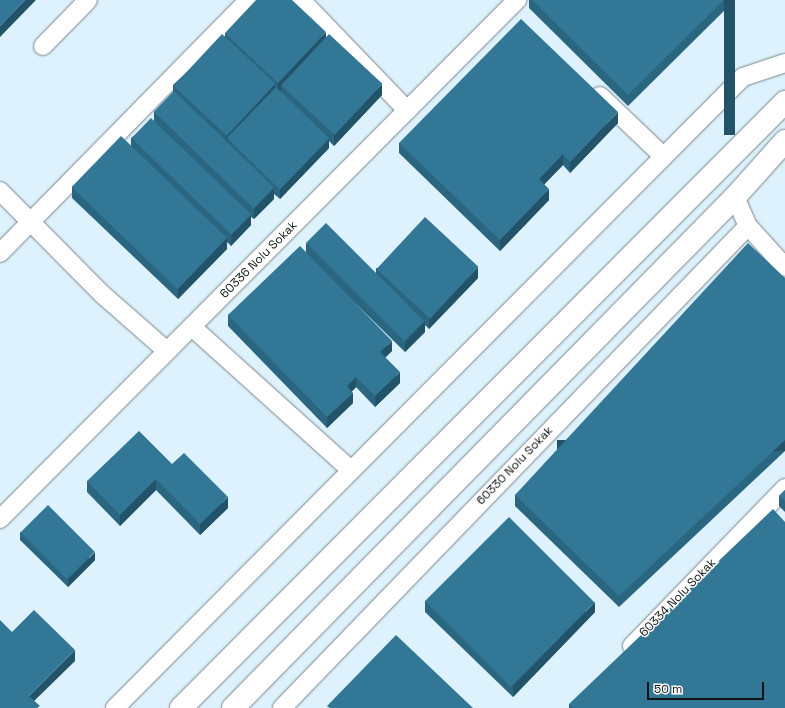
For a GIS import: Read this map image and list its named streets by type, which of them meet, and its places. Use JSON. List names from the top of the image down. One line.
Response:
{"streets":{"street":["60336 Nolu Sokak","60330 Nolu Sokak","60334 Nolu Sokak"]},"scale_bar":"50 m"}
